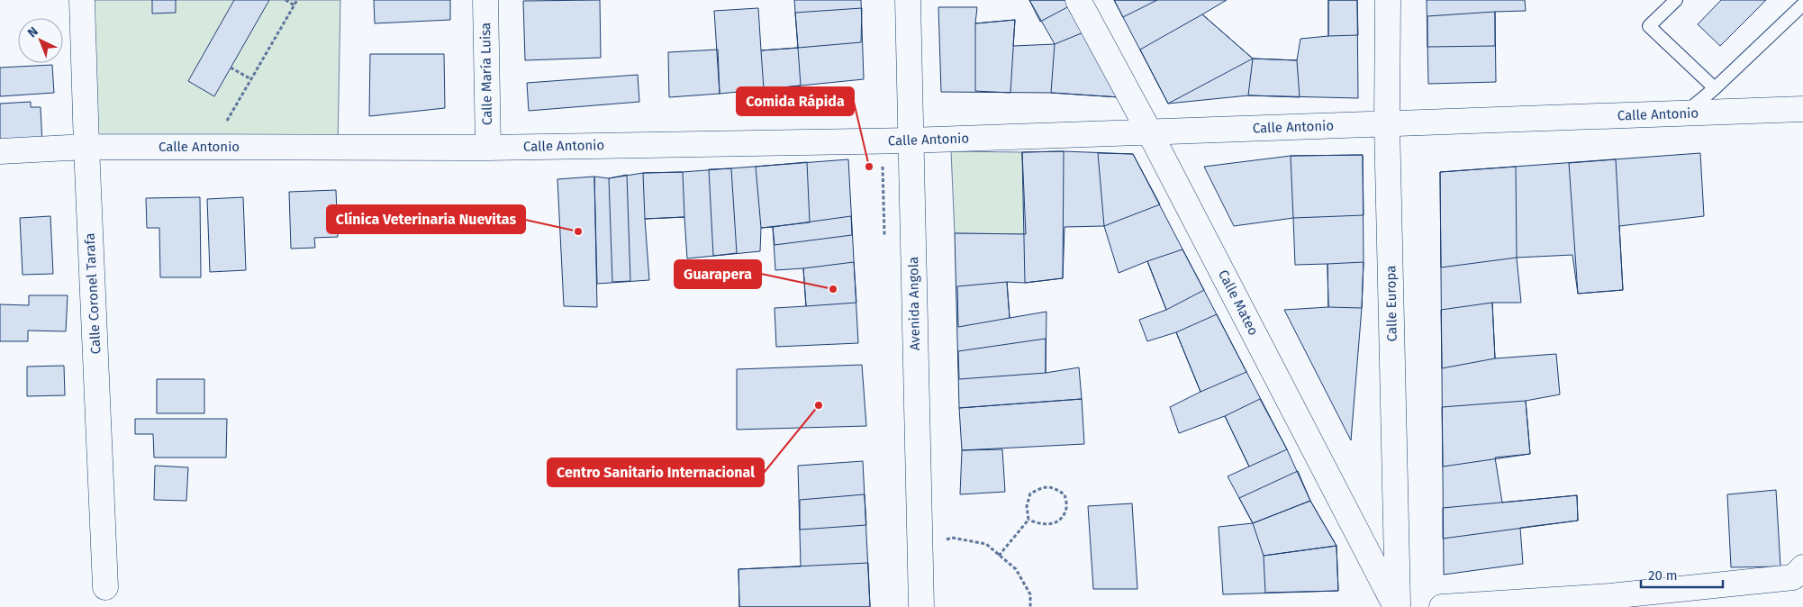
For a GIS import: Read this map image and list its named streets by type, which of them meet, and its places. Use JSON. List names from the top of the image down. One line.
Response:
{"streets":{"street":["Calle María Luisa","Calle Antonio","Calle Coronel Tarafa","Calle Mateo","Avenida Angola","Calle Europa"]},"crossings":[["Calle María Luisa","Calle Antonio"],["Calle Antonio","Calle Coronel Tarafa"],["Calle Antonio","Calle Mateo"],["Calle Antonio","Avenida Angola"],["Calle Antonio","Calle Europa"],["Calle Mateo","Calle Europa"]],"places":["Comida Rápida","Clínica Veterinaria Nuevitas","Guarapera","Centro Sanitario Internacional"],"scale_bar":"20 m","north":"top left"}
